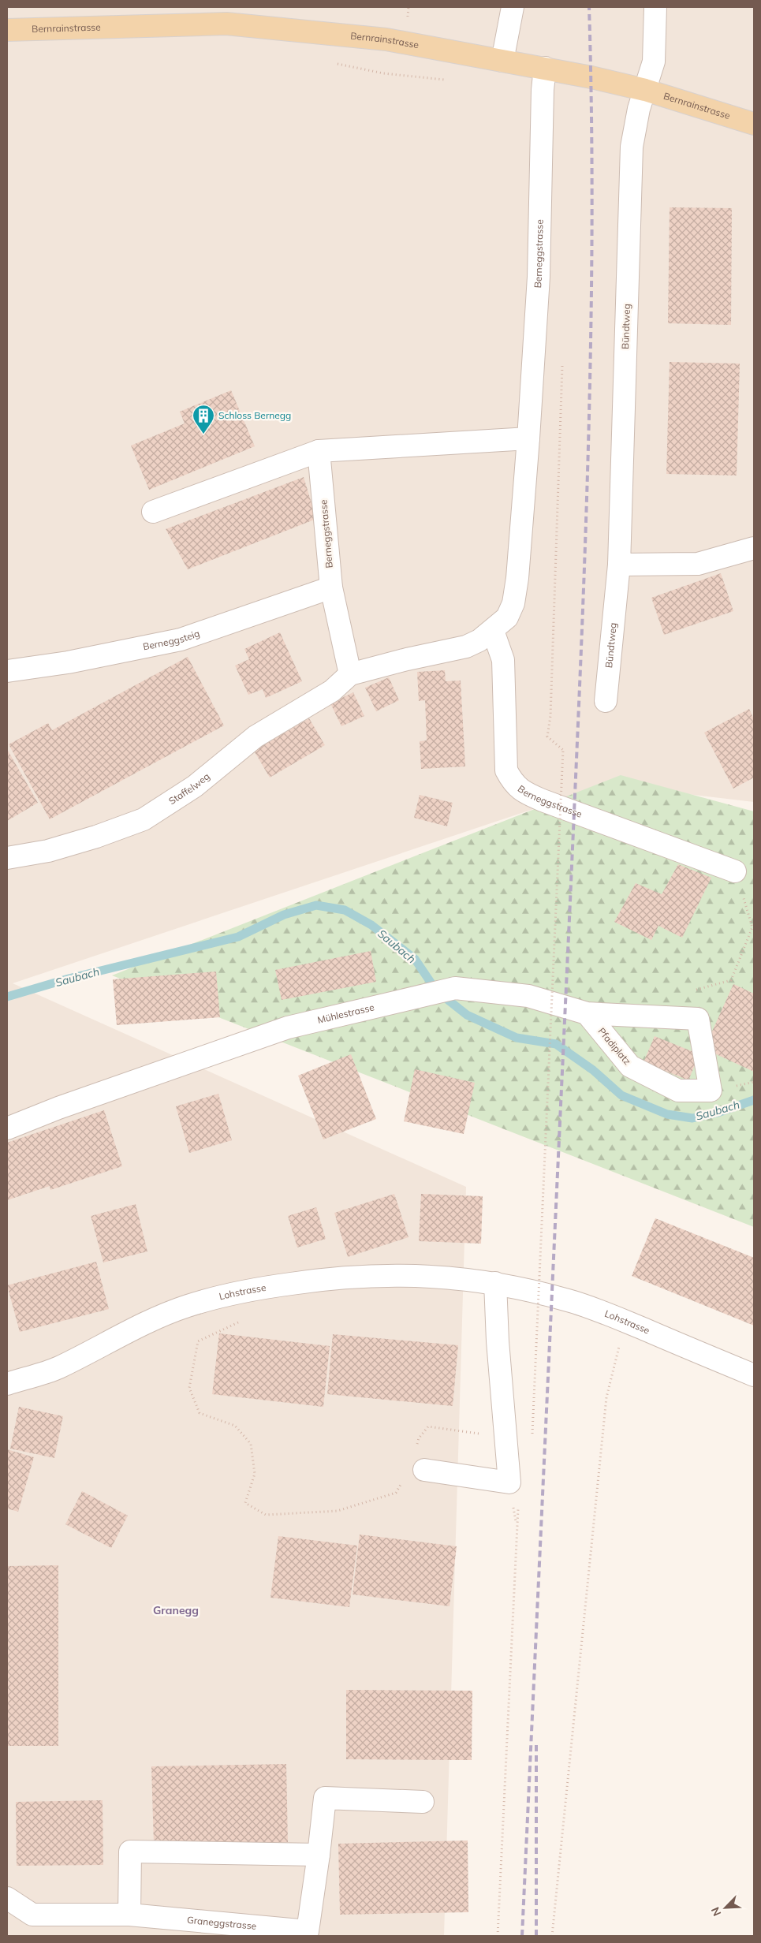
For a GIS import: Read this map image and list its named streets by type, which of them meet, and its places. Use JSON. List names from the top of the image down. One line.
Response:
{"streets":{"main road":["Bernrainstrasse"],"street":["Berneggstrasse","Bündtweg","Berneggsteig","Staffelweg","Mühlestrasse","Pfadiplatz","Lohstrasse","Graneggstrasse"]},"crossings":[["Bernrainstrasse","Berneggstrasse"],["Bernrainstrasse","Bündtweg"],["Berneggstrasse","Berneggsteig"],["Berneggstrasse","Staffelweg"],["Mühlestrasse","Pfadiplatz"]],"districts":["Granegg"],"water":["Saubach"],"places":{"building":["Schloss Bernegg"]},"north":"bottom left"}
